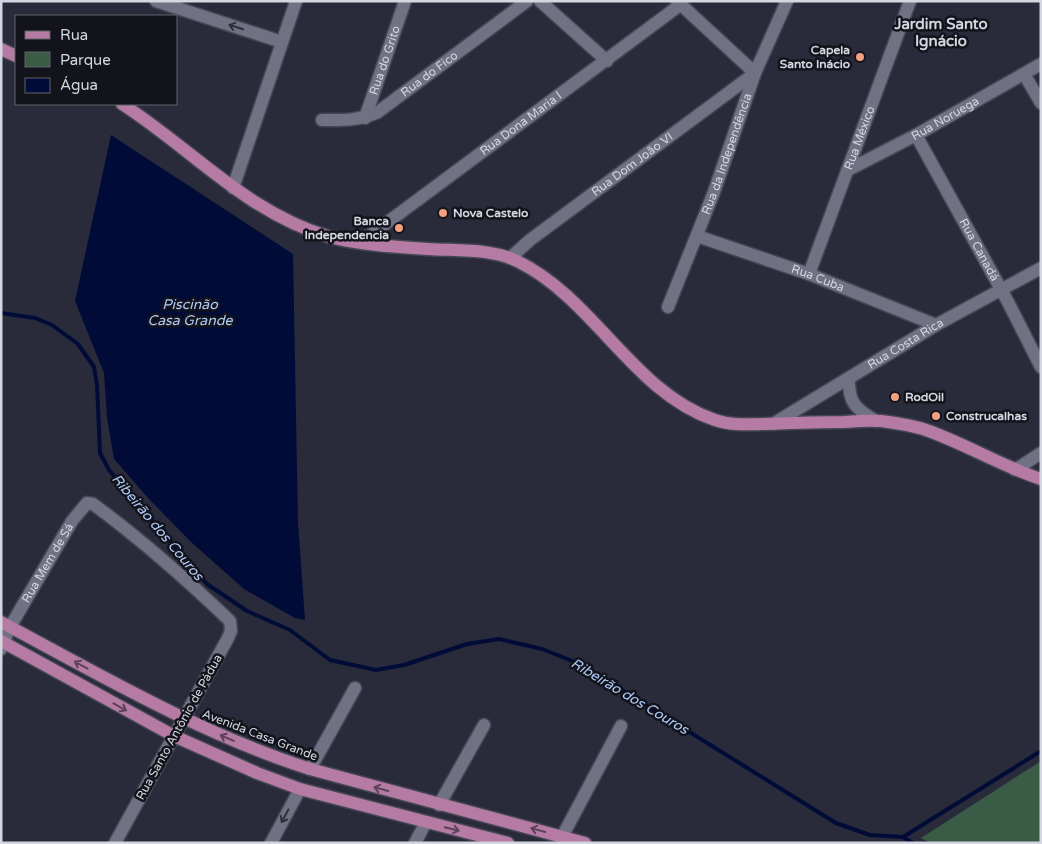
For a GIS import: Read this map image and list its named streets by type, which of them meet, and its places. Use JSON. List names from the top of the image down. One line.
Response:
{"streets":{"main road":["Avenida Casa Grande"],"street":["Rua do Grito","Rua do Fico","Rua Noruega","Rua Dona Maria I","Rua México","Rua da Independência","Rua Dom João VI","Rua Canadá","Rua Cuba","Rua Costa Rica","Rua Mem de Sá","Rua Santo Antônio de Pádua"]},"crossings":[["Rua do Grito","Rua do Fico"],["Rua Noruega","Rua México"],["Rua Noruega","Rua Canadá"],["Rua México","Rua Cuba"],["Rua da Independência","Rua Dom João VI"],["Rua da Independência","Rua Cuba"],["Rua Canadá","Rua Costa Rica"],["Rua Cuba","Rua Costa Rica"],["Rua Mem de Sá","Rua Santo Antônio de Pádua"],["Rua Mem de Sá","Avenida Casa Grande"],["Rua Santo Antônio de Pádua","Avenida Casa Grande"]],"districts":["Jardim Santo Ignácio"],"water":["Piscinão Casa Grande","Ribeirão dos Couros"],"places":["Capela Santo Inácio","Nova Castelo","Banca Independencia","RodOil","Construcalhas"],"legend":["Rua","Parque","Água"]}
